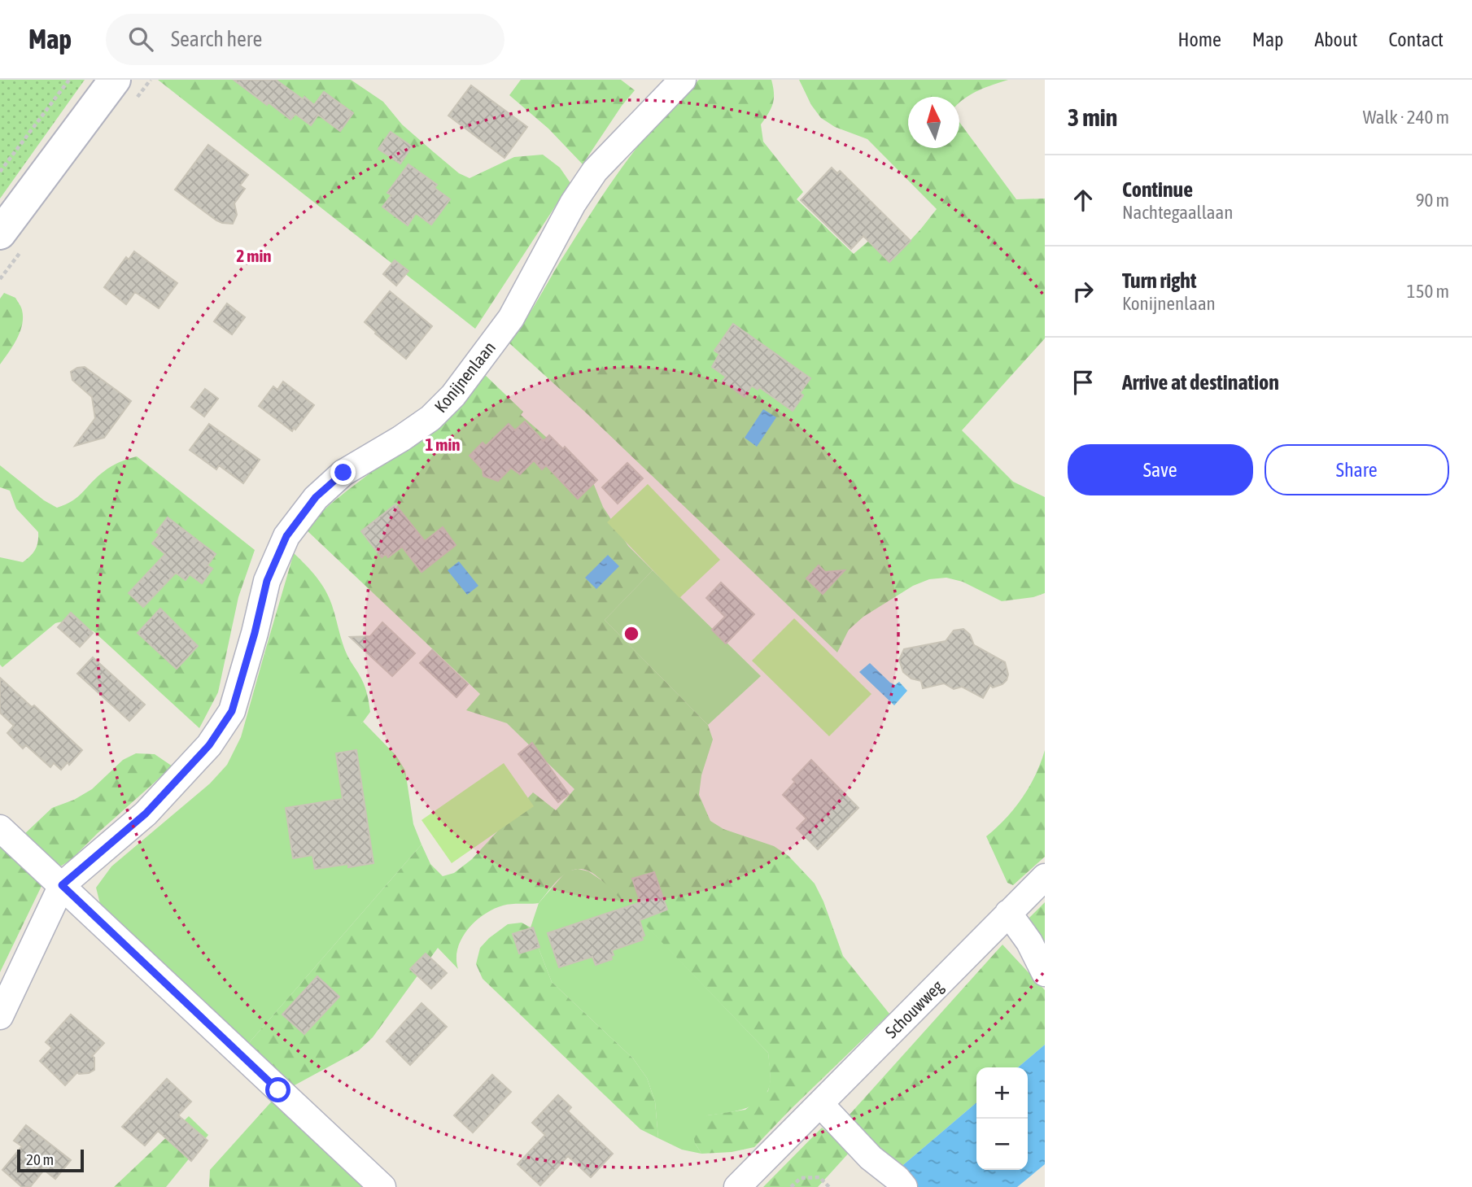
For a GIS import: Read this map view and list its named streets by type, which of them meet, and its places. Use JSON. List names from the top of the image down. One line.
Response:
{"streets":{"street":["Konijnenlaan","Schouwweg"]},"scale_bar":"20 m","north":"top","page":{"header":"Map","search":"Search here","nav":["Home","Map","About","Contact"],"heading":["3 min","Walk · 240 m"],"list":[["Continue","Nachtegaallaan","90 m"],["Turn right","Konijnenlaan","150 m"],"Arrive at destination"],"buttons":["Save","Share"],"map_buttons":["+","−"],"scale":"20 m"},"rings":["2 min","1 min"]}
